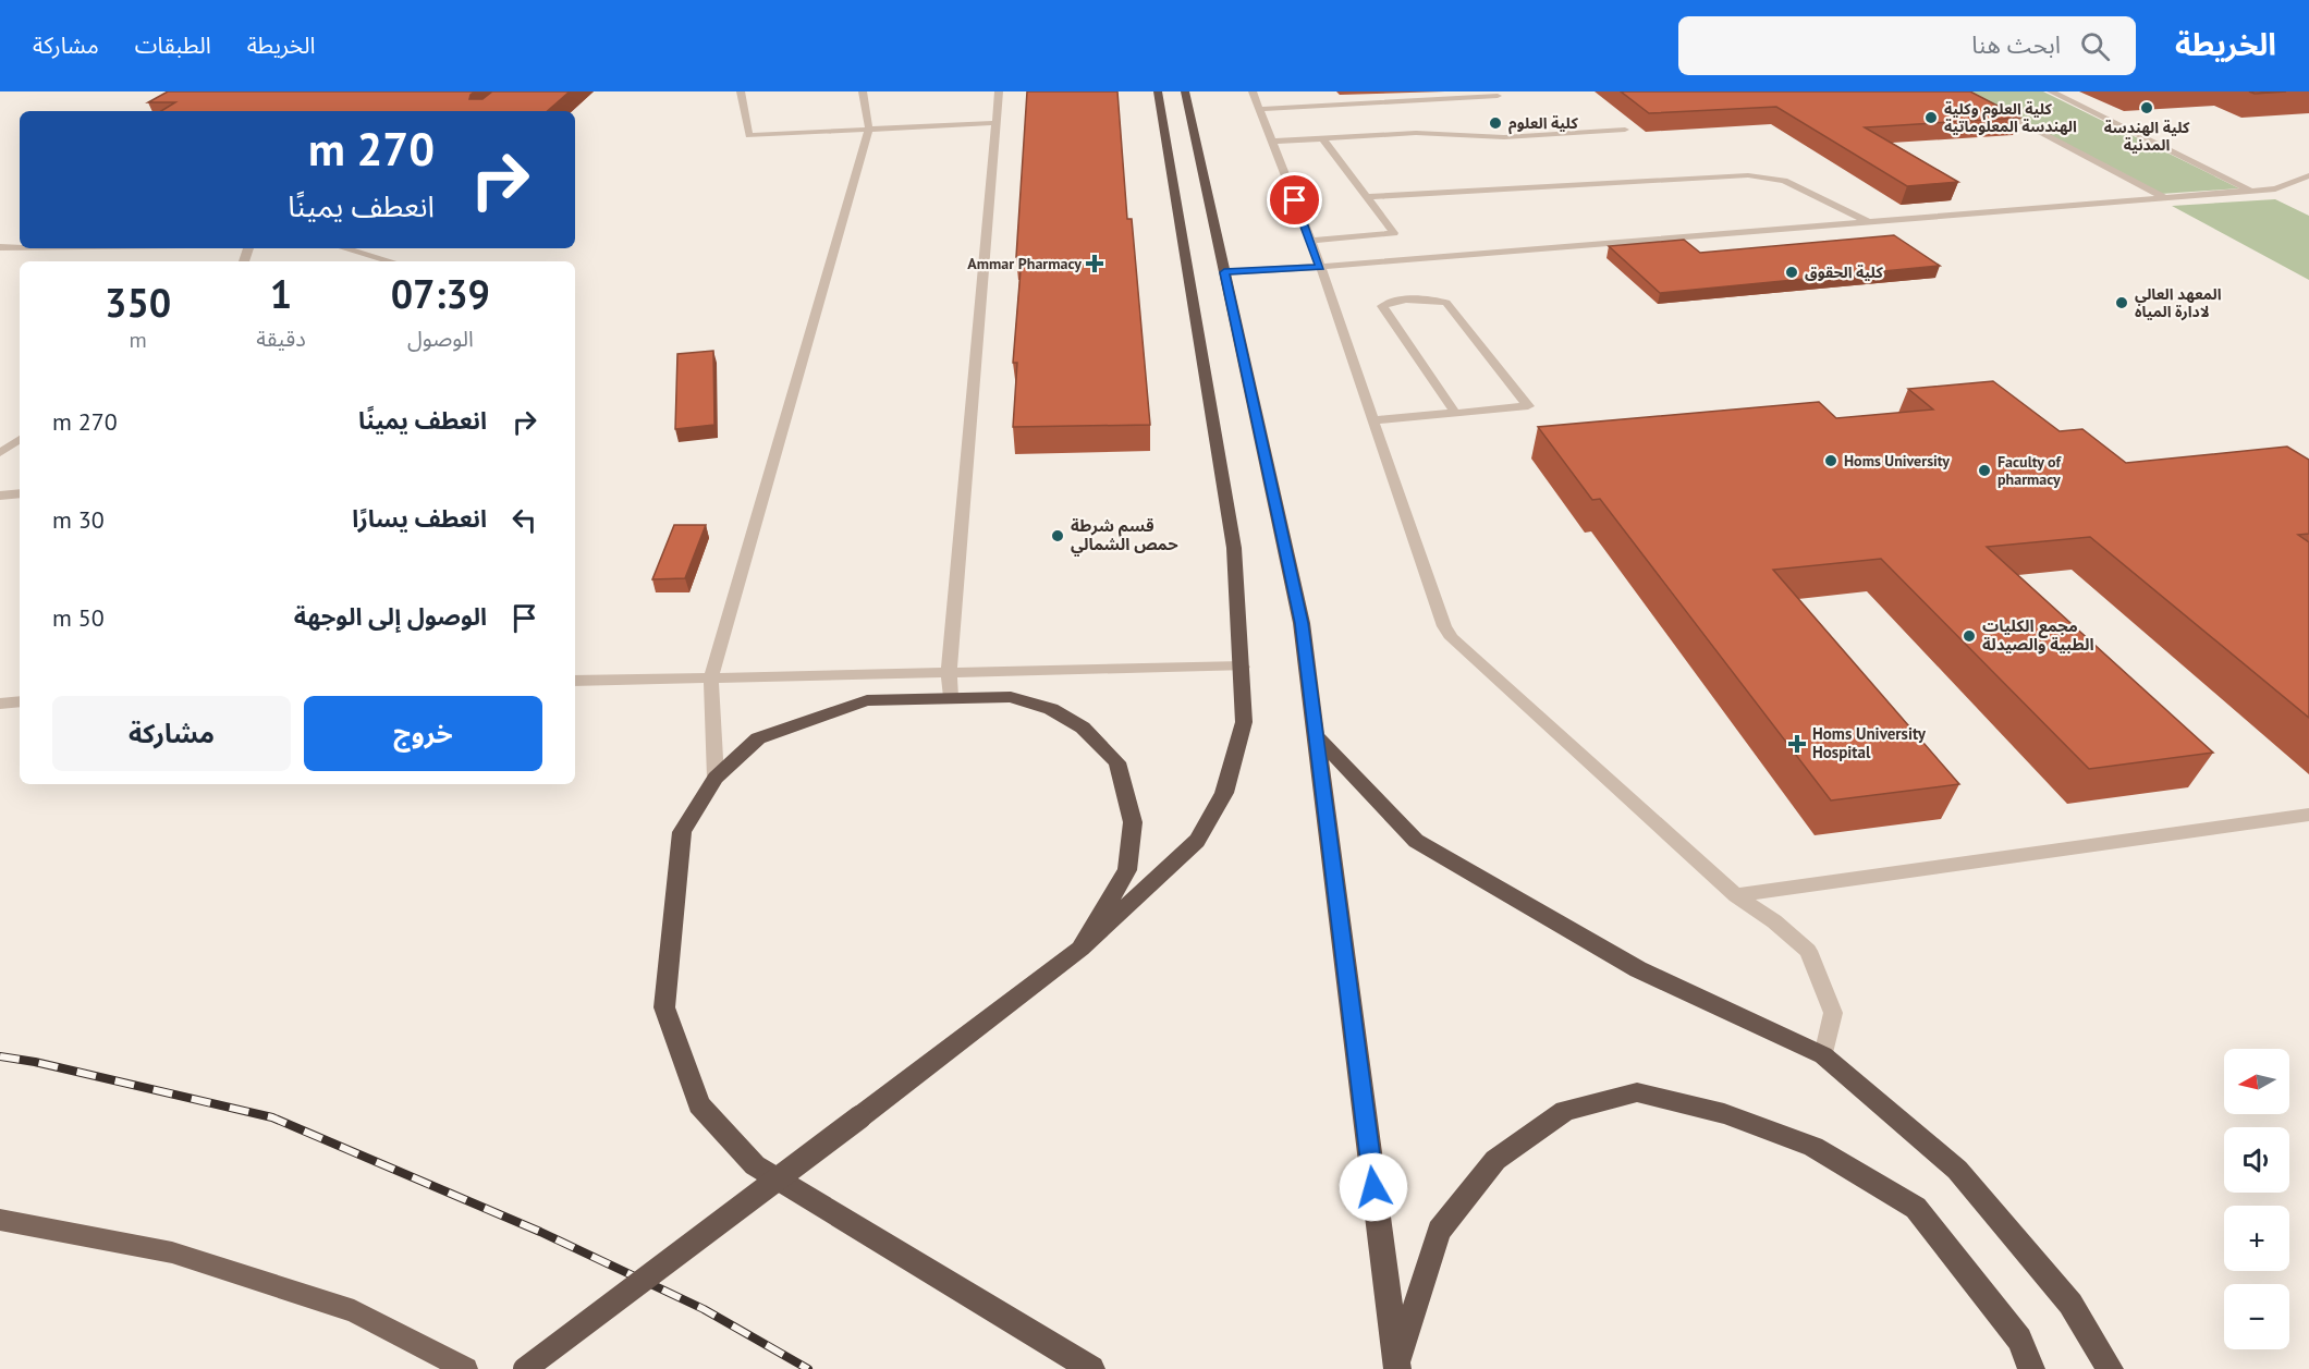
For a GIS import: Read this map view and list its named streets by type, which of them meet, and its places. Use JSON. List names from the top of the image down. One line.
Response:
{"places":{"other":["كلية الهندسة المدنية","كلية العلوم وكلية الهندسة المعلوماتية","كلية العلوم","كلية الحقوق","المعهد العالي لادارة المياه","Homs University","Faculty of pharmacy","قسم شرطة حمص الشمالي","مجمع الكليات الطبية والصيدلة"],"health":["Ammar Pharmacy","Homs University Hospital"]},"north":"left","page":{"header":"الخريطة","search":"ابحث هنا","nav":["الخريطة","الطبقات","مشاركة"],"turn":["270 m","انعطف يمينًا"],"eta":["07:39","الوصول","1","دقيقة","350","m"],"list":[{"name":"انعطف يمينًا","value":"270 m"},{"name":"انعطف يسارًا","value":"30 m"},{"name":"الوصول إلى الوجهة","value":"50 m"}],"buttons":["خروج","مشاركة"],"map_buttons":["+","−"]}}
